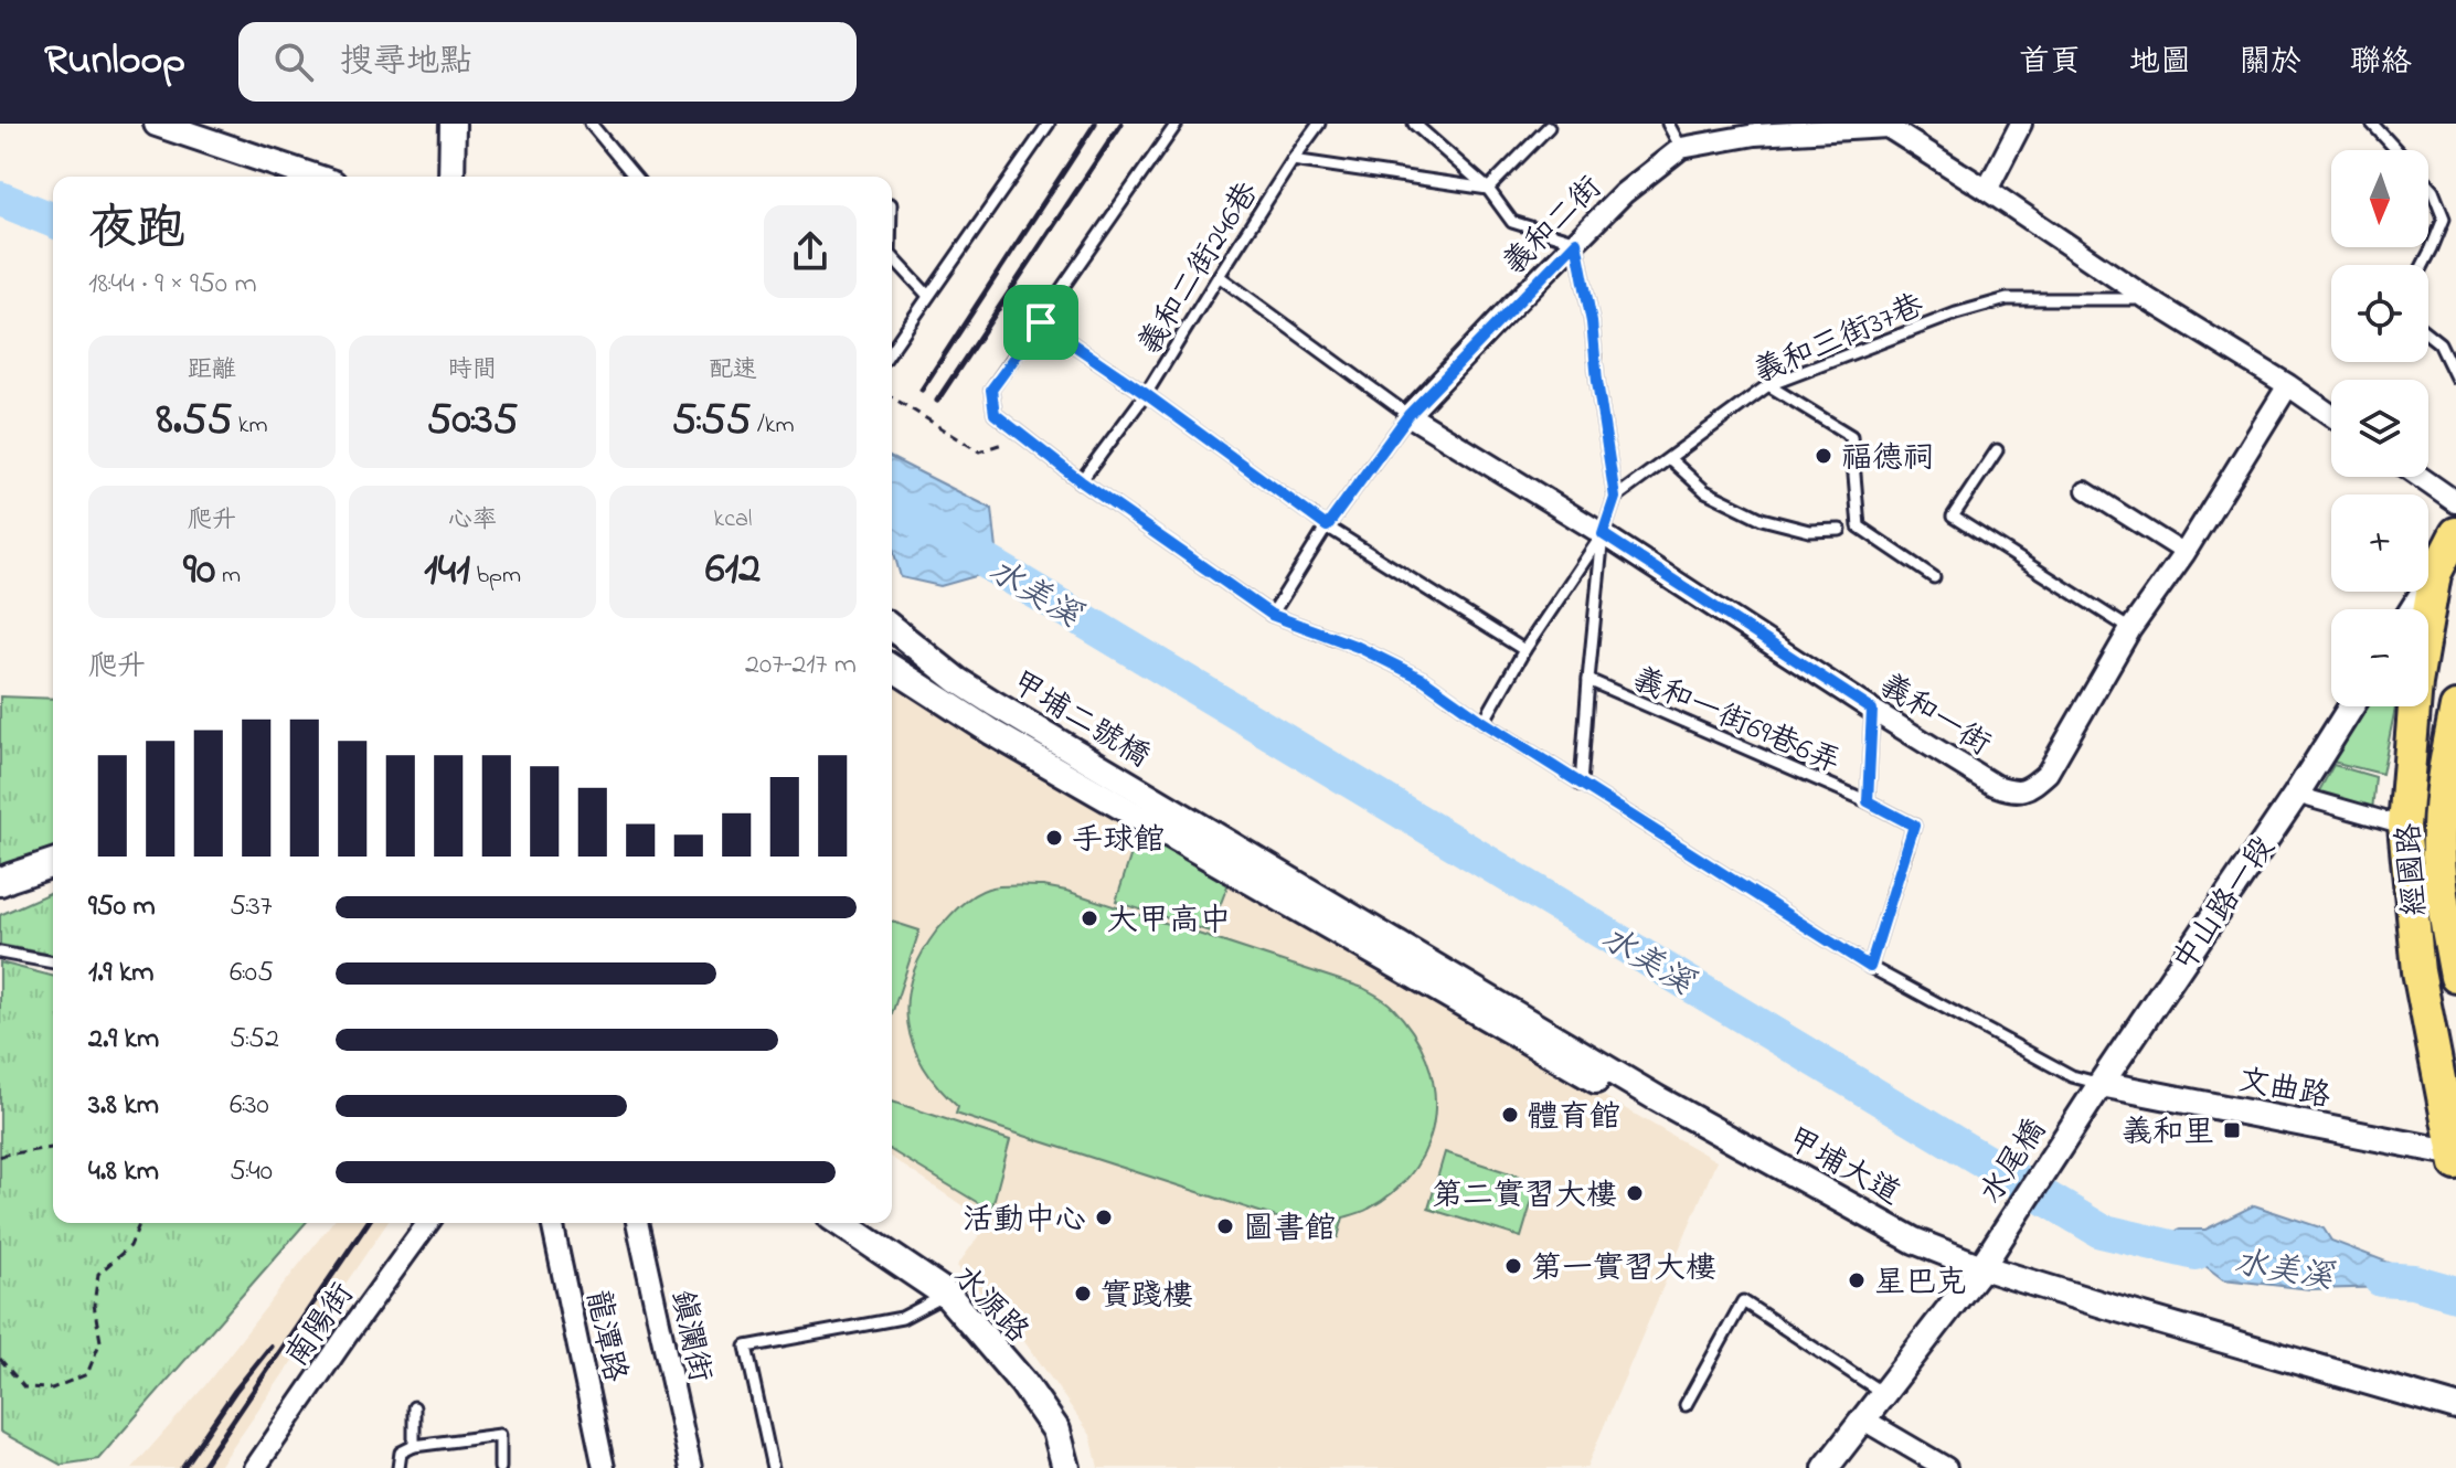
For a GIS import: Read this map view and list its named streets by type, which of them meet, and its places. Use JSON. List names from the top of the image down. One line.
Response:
{"streets":{"main road":["經國路","水源路"],"street":["義和二街","義和一街","甲埔二號橋","中山路一段","文曲路","水尾橋","甲埔大道","南陽街","龍潭路","鎮瀾街"],"lane":["義和二街246巷","義和三街37巷","義和一街69巷6弄"]},"crossings":[["義和二街","義和三街37巷"],["義和二街","義和一街"],["甲埔二號橋","甲埔大道"],["經國路","文曲路"],["中山路一段","文曲路"],["中山路一段","水尾橋"],["水尾橋","甲埔大道"]],"water":["水美溪"],"places":{"other":["福德祠","手球館","大甲高中","體育館","第二實習大樓","活動中心","圖書館","第一實習大樓","星巴克","實踐樓"],"transit":["義和里"]},"north":"bottom","page":{"header":"Runloop","search":"搜尋地點","nav":["首頁","地圖","關於","聯絡"],"map_buttons":["+","−"],"heading":["夜跑","18:44 · 9 × 950 m"],"stats":[["距離","8.55 km"],["時間","50:35"],["配速","5:55 /km"],["爬升","90 m"],["心率","141 bpm"],["kcal","612"]],"chart":["爬升","207–217 m"],"list":[{"name":"950 m","note":"5:37"},{"name":"1.9 km","note":"6:05"},{"name":"2.9 km","note":"5:52"},{"name":"3.8 km","note":"6:30"},{"name":"4.8 km","note":"5:40"}]}}
